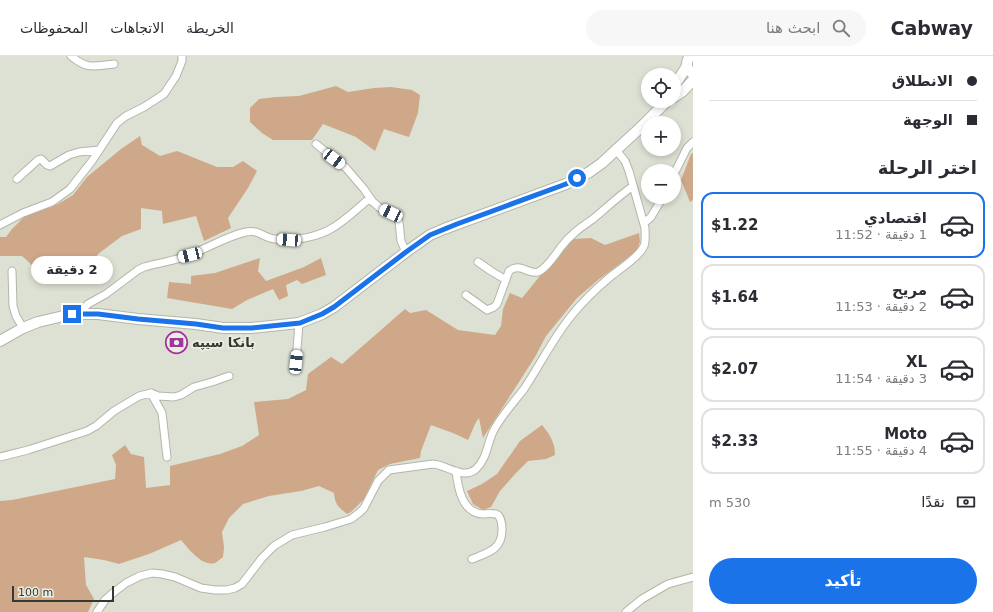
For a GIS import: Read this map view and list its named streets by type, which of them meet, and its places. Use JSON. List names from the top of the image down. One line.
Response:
{"places":{"bank":["بانکا سیپە"]},"scale_bar":"100 m","page":{"header":"Cabway","search":"ابحث هنا","nav":["الخريطة","الاتجاهات","المحفوظات"],"banner":["الانطلاق","الوجهة"],"map_buttons":["+","−"],"heading":"اختر الرحلة","list":[{"name":"اقتصادي","note":"1 دقيقة · 11:52","value":"$1.22"},{"name":"مريح","note":"2 دقيقة · 11:53","value":"$1.64"},{"name":"XL","note":"3 دقيقة · 11:54","value":"$2.07"},{"name":"Moto","note":"4 دقيقة · 11:55","value":"$2.33"}],"bubble":"2 دقيقة","pay":["نقدًا","530 m"],"buttons":"تأكيد","scale":"100 m"}}
